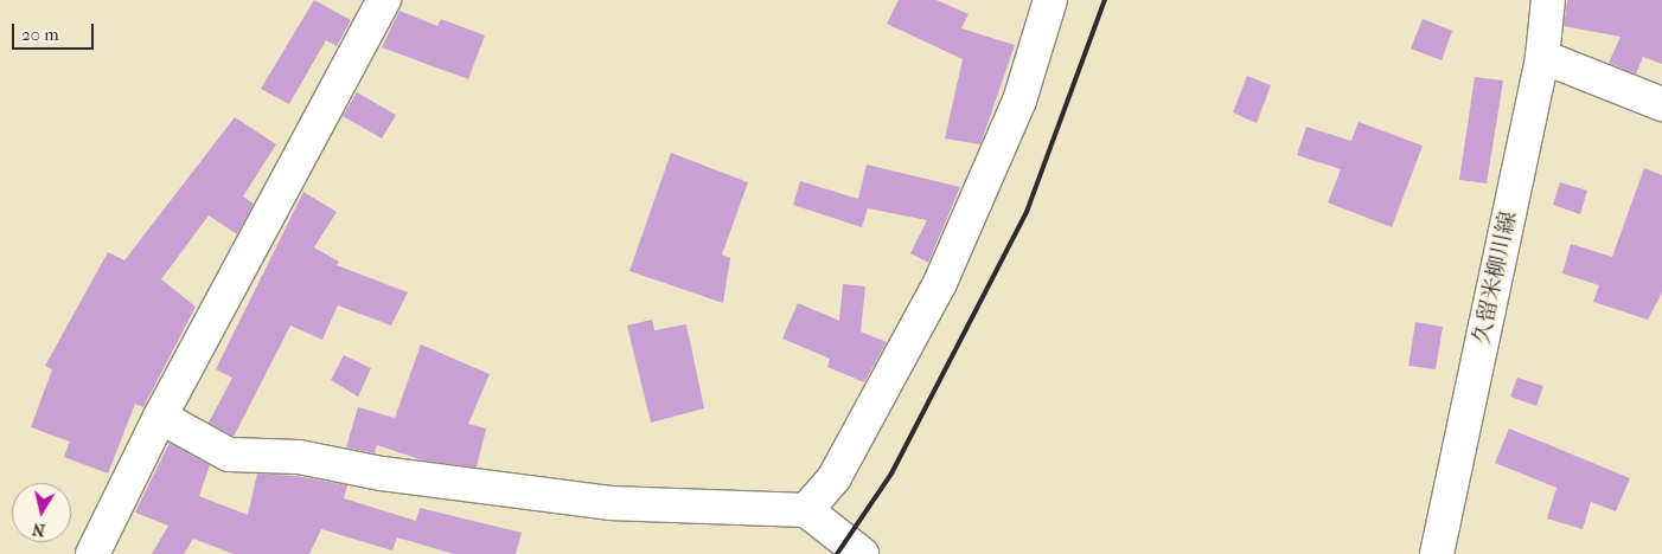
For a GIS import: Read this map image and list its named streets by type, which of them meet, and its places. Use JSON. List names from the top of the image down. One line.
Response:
{"streets":{"street":["久留米柳川線"]},"scale_bar":"20 m","north":"bottom"}
